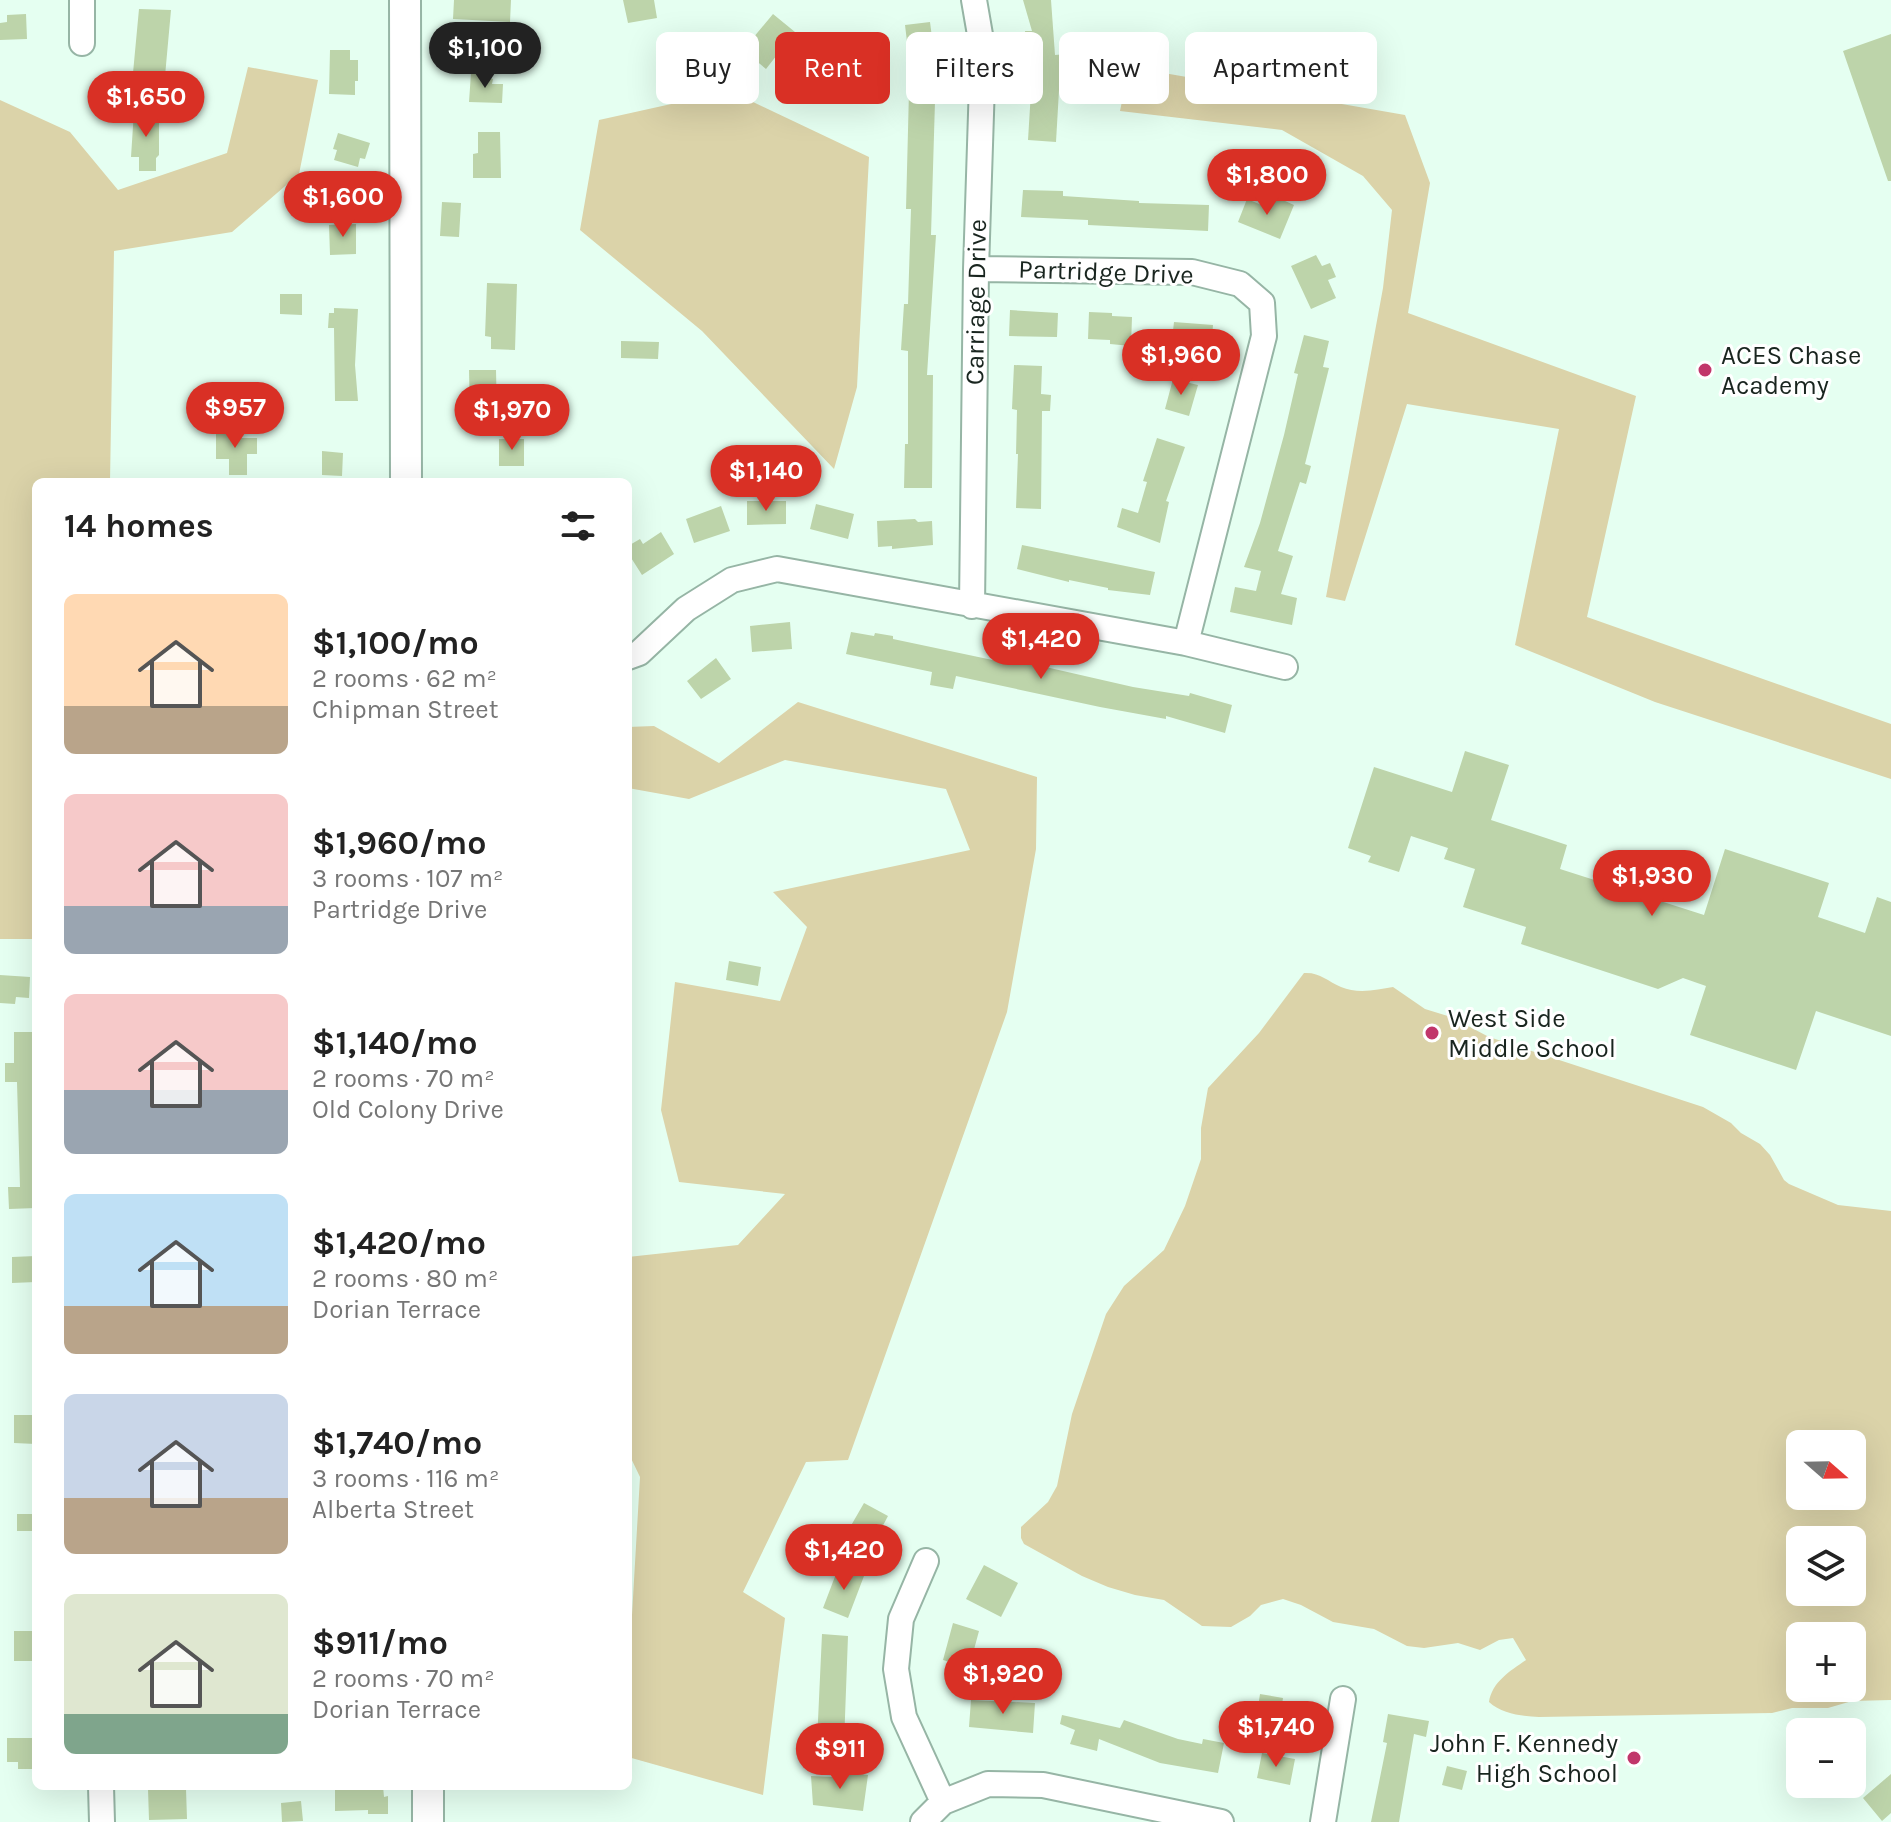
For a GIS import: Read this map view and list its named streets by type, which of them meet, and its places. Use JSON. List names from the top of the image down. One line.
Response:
{"streets":{"street":["Partridge Drive","Carriage Drive"]},"crossings":[["Partridge Drive","Carriage Drive"]],"places":["ACES Chase Academy","West Side Middle School","John F. Kennedy High School"],"north":"right","page":{"price":["$1,100","$1,650","$1,800","$1,600","$1,960","$957","$1,970","$1,140","$1,420","$1,930","$1,420","$1,920","$1,740","$911"],"chip":["Buy","Rent","Filters","New","Apartment"],"heading":"14 homes","list":[{"name":"$1,100/mo","note":"2 rooms · 62 m² · Chipman Street"},{"name":"$1,960/mo","note":"3 rooms · 107 m² · Partridge Drive"},{"name":"$1,140/mo","note":"2 rooms · 70 m² · Old Colony Drive"},{"name":"$1,420/mo","note":"2 rooms · 80 m² · Dorian Terrace"},{"name":"$1,740/mo","note":"3 rooms · 116 m² · Alberta Street"},{"name":"$911/mo","note":"2 rooms · 70 m² · Dorian Terrace"}],"map_buttons":["+","−"]}}
